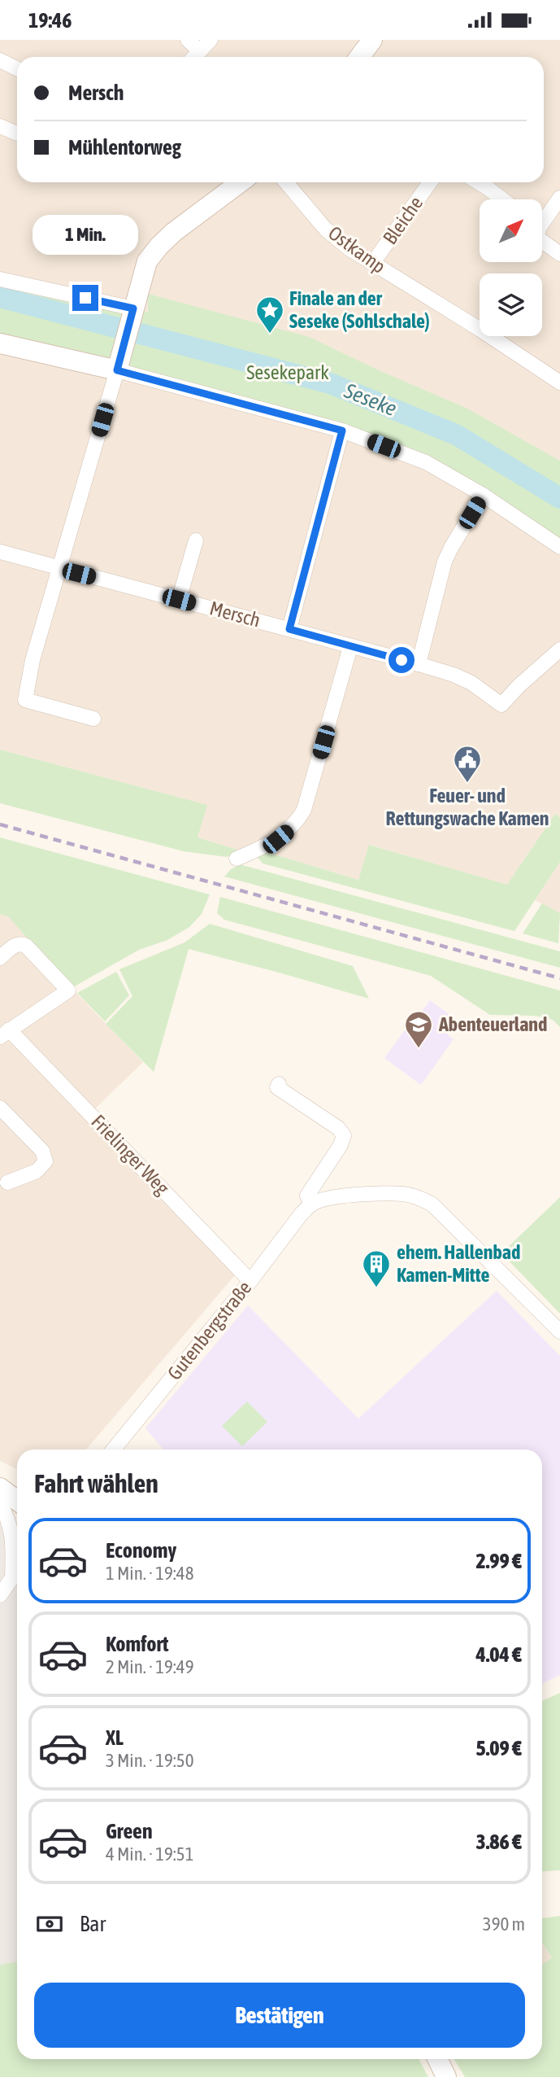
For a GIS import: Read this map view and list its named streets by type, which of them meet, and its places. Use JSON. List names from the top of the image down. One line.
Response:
{"streets":{"street":["Bleiche","Ostkamp","Mersch","Frielinger Weg","Gutenbergstraße"]},"crossings":[["Bleiche","Ostkamp"],["Frielinger Weg","Gutenbergstraße"]],"water":["Seseke"],"parks":["Sesekepark"],"places":{"place":["Finale an der Seseke (Sohlschale)"],"public building":["Feuer- und Rettungswache Kamen"],"school or university":["Abenteuerland"],"building":["ehem. Hallenbad Kamen-Mitte"]},"north":"top right","page":{"status":"19:46","banner":["Mersch","Mühlentorweg"],"bubble":"1 Min.","heading":"Fahrt wählen","list":[{"name":"Economy","note":"1 Min. · 19:48","value":"2.99 €"},{"name":"Komfort","note":"2 Min. · 19:49","value":"4.04 €"},{"name":"XL","note":"3 Min. · 19:50","value":"5.09 €"},{"name":"Green","note":"4 Min. · 19:51","value":"3.86 €"}],"pay":["Bar","390 m"],"buttons":"Bestätigen"}}
